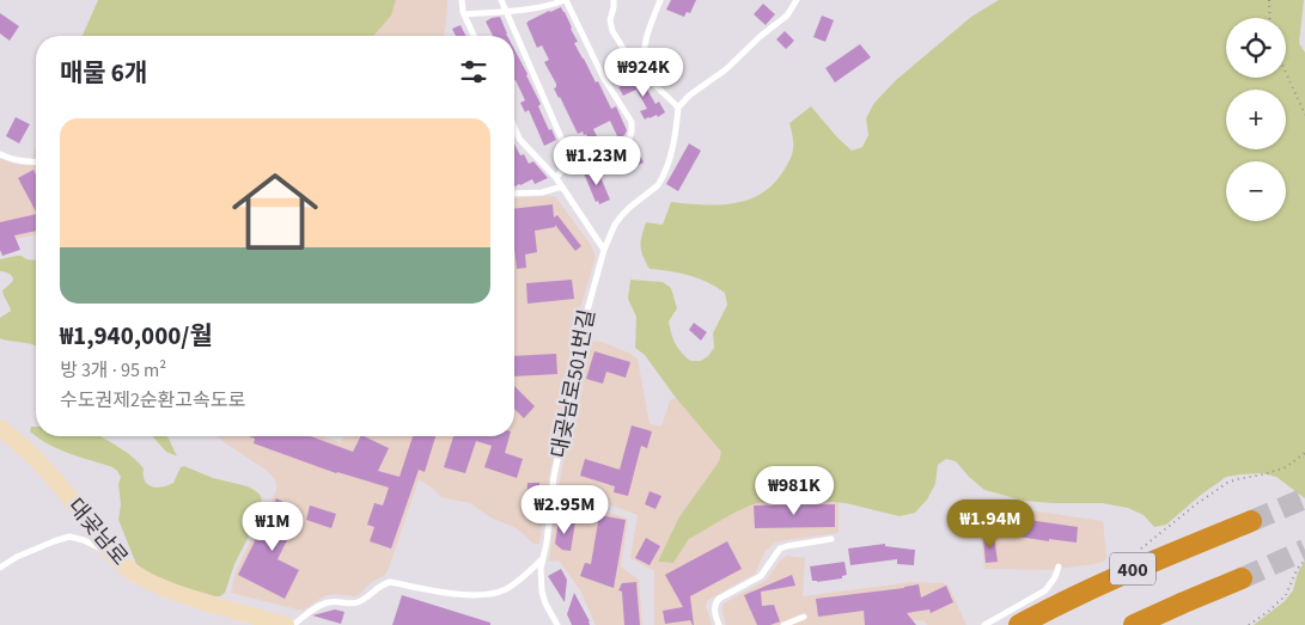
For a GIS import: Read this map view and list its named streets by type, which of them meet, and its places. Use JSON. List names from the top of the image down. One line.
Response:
{"streets":{"highway":["400"],"street":["대곶남로"],"lane":["대곶남로501번길"]},"page":{"map_buttons":["+","−"],"heading":"매물 6개","price":["₩924K","₩1.23M","₩981K","₩2.95M","₩1.94M","₩1M"],"list":[{"name":"₩1,940,000/월","note":"방 3개 · 95 m² · 수도권제2순환고속도로"}]}}
